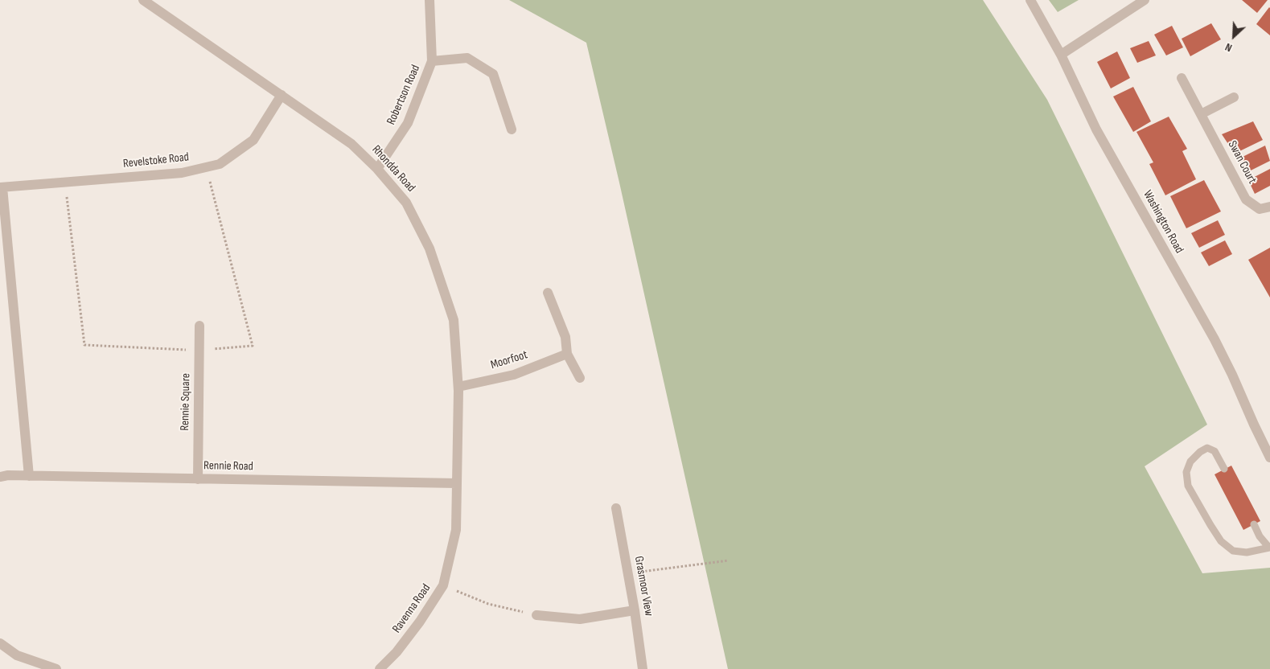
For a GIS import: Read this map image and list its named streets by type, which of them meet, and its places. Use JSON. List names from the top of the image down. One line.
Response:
{"streets":{"street":["Robertson Road","Revelstoke Road","Swan Court","Rhondda Road","Washington Road","Moorfoot","Rennie Square","Rennie Road","Grasmoor View","Ravenna Road"]},"crossings":[["Robertson Road","Rhondda Road"],["Revelstoke Road","Rhondda Road"],["Rhondda Road","Moorfoot"],["Rhondda Road","Rennie Road"],["Rhondda Road","Ravenna Road"],["Rennie Square","Rennie Road"],["Rennie Road","Ravenna Road"]],"north":"bottom left"}
